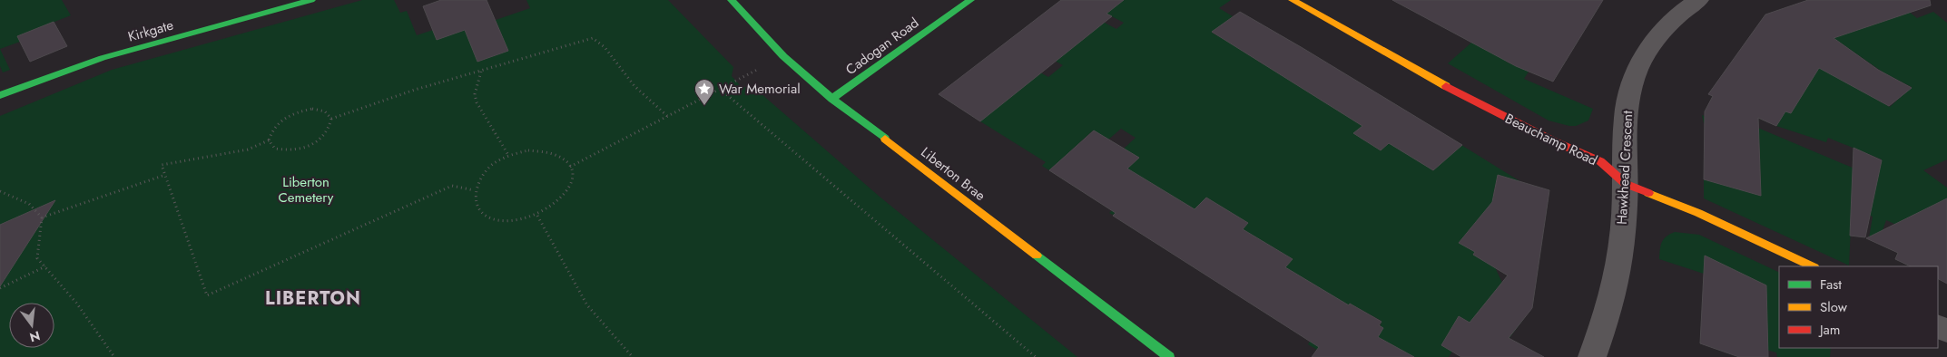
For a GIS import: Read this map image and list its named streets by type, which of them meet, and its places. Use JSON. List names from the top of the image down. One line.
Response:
{"streets":{"street":["Kirkgate","Cadogan Road","Beauchamp Road","Hawkhead Crescent","Liberton Brae"]},"crossings":[["Cadogan Road","Liberton Brae"],["Beauchamp Road","Hawkhead Crescent"]],"districts":["LIBERTON"],"parks":["Liberton Cemetery"],"places":{"place":["War Memorial"]},"legend":["Fast","Slow","Jam"],"north":"bottom"}
